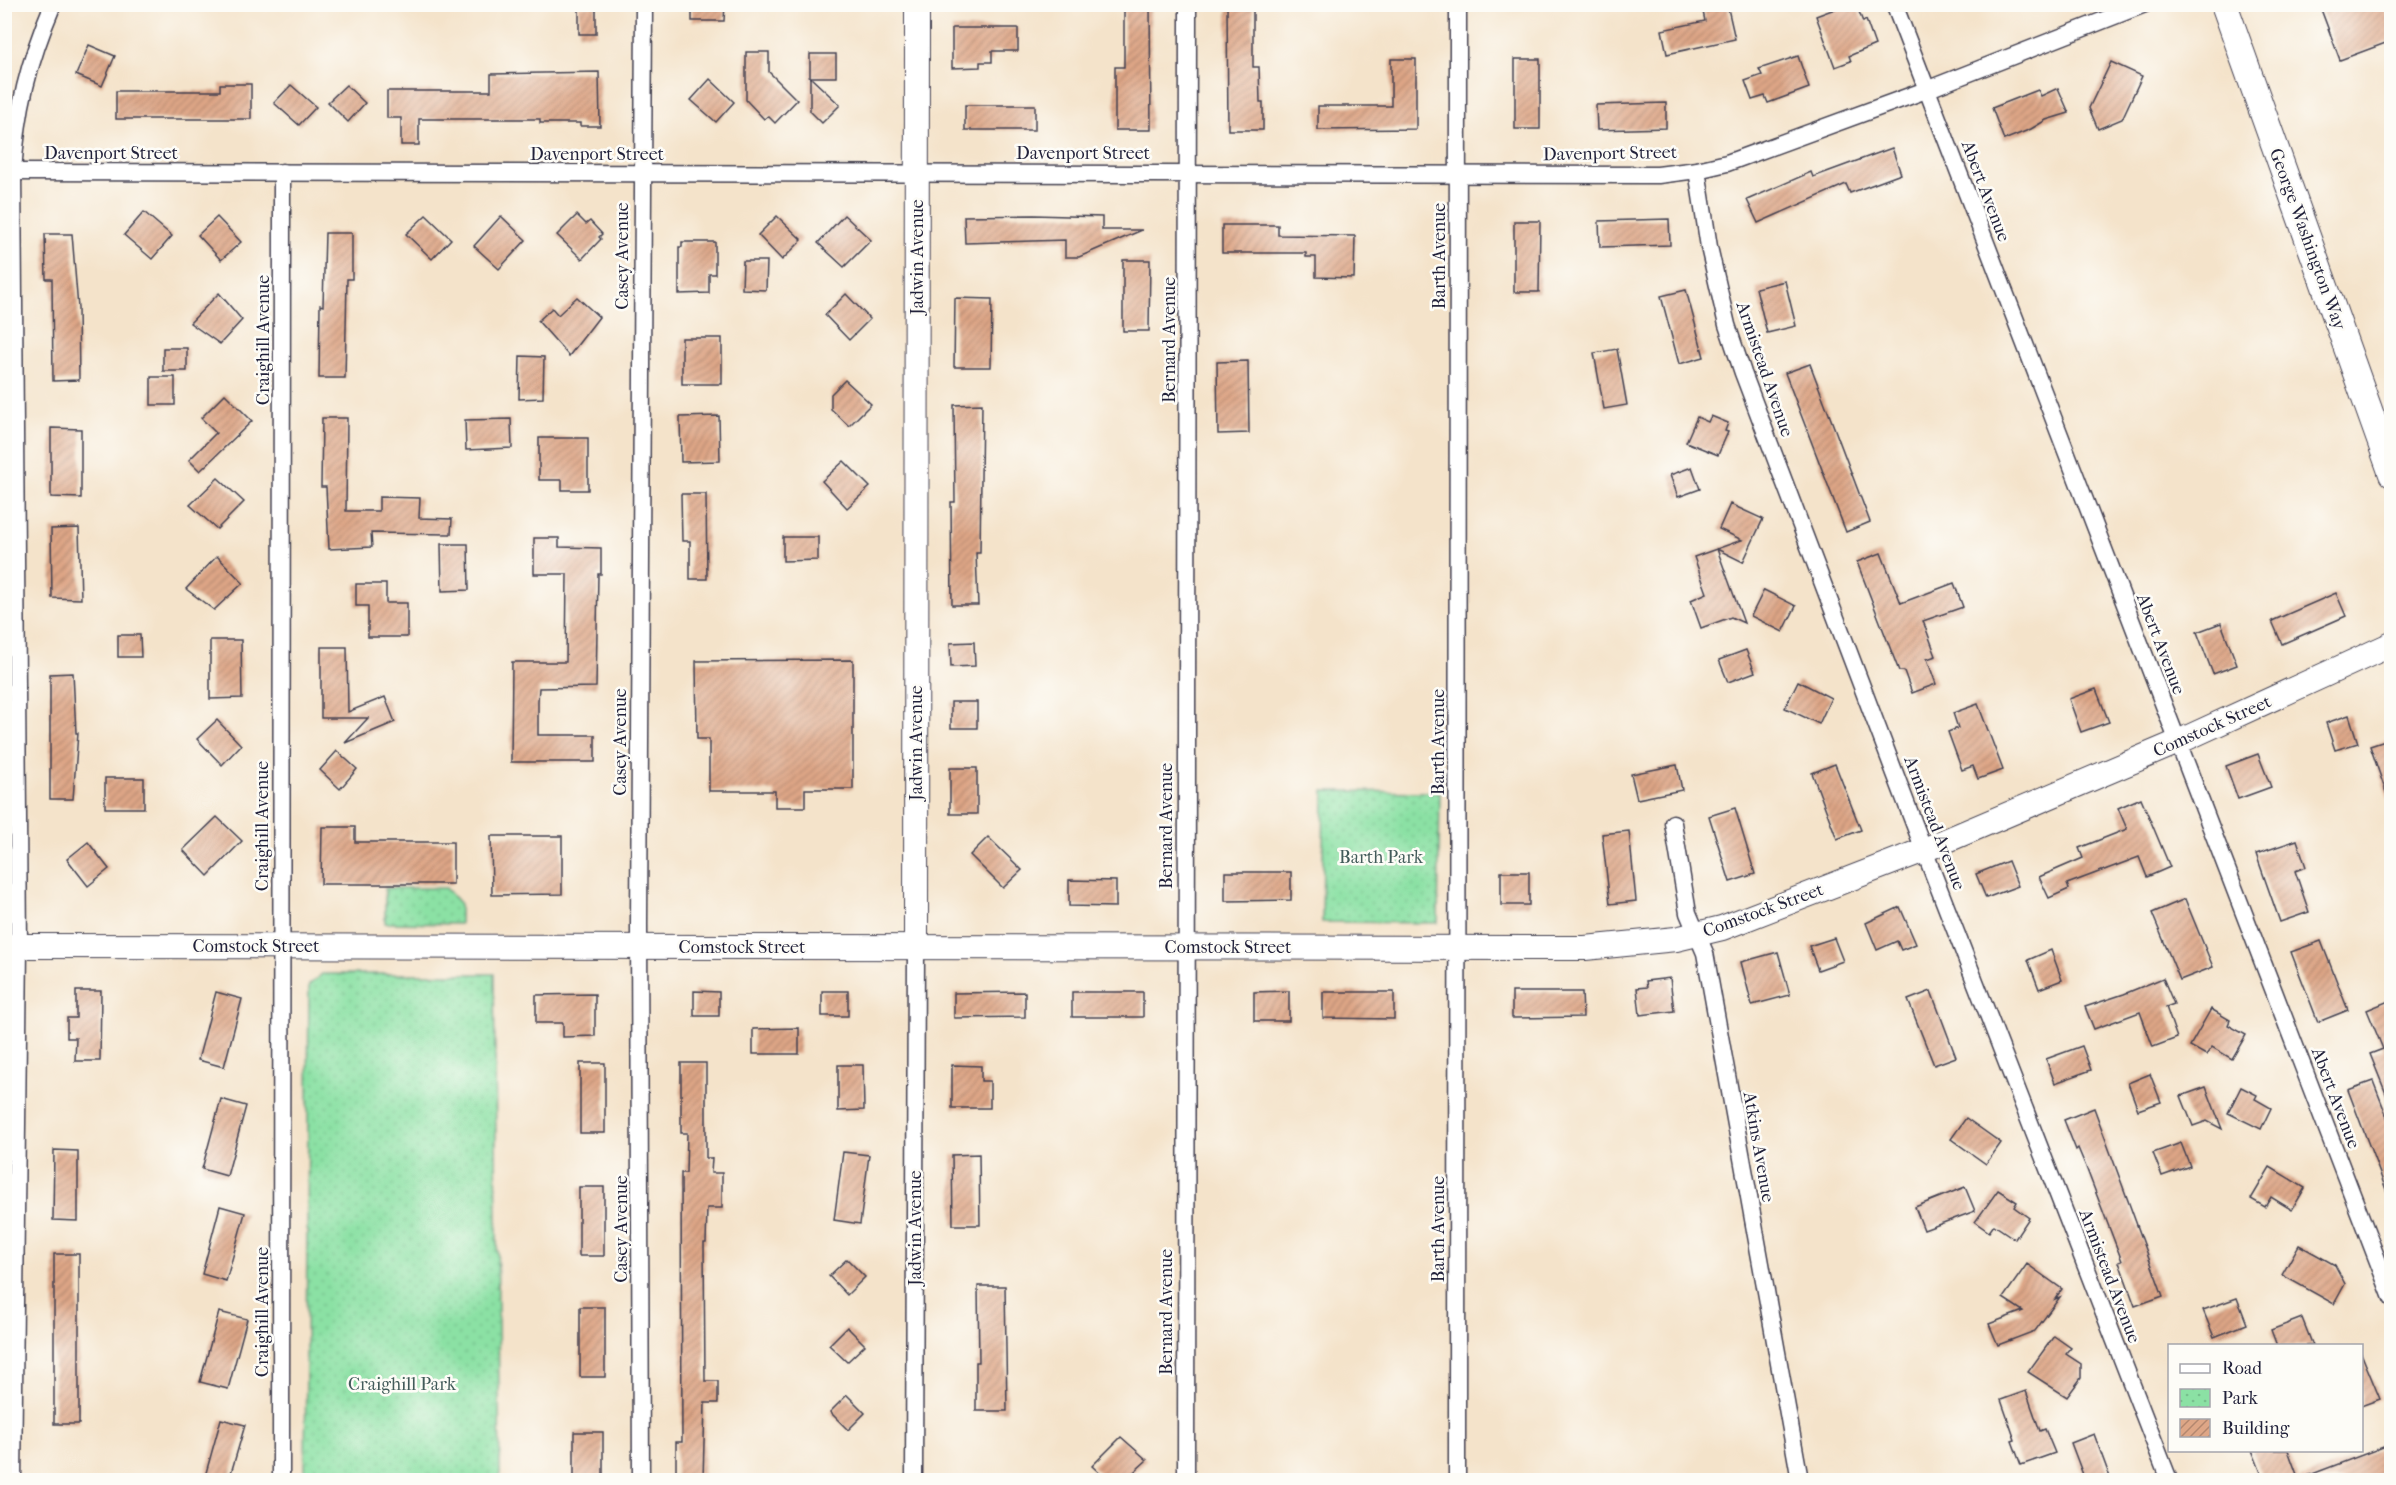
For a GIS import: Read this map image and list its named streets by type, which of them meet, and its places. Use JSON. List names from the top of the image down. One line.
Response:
{"streets":{"main road":["George Washington Way"],"street":["Davenport Street","Abert Avenue","Casey Avenue","Barth Avenue","Jadwin Avenue","Craighill Avenue","Bernard Avenue","Armistead Avenue","Comstock Street","Atkins Avenue"]},"crossings":[["Davenport Street","Abert Avenue"],["Davenport Street","Casey Avenue"],["Davenport Street","Barth Avenue"],["Davenport Street","Jadwin Avenue"],["Davenport Street","Craighill Avenue"],["Davenport Street","Bernard Avenue"],["Davenport Street","Armistead Avenue"],["Abert Avenue","Comstock Street"],["Casey Avenue","Comstock Street"],["Barth Avenue","Comstock Street"],["Jadwin Avenue","Comstock Street"],["Craighill Avenue","Comstock Street"],["Bernard Avenue","Comstock Street"],["Armistead Avenue","Comstock Street"],["Comstock Street","Atkins Avenue"]],"parks":["Barth Park","Craighill Park"],"legend":["Road","Park","Building"]}
